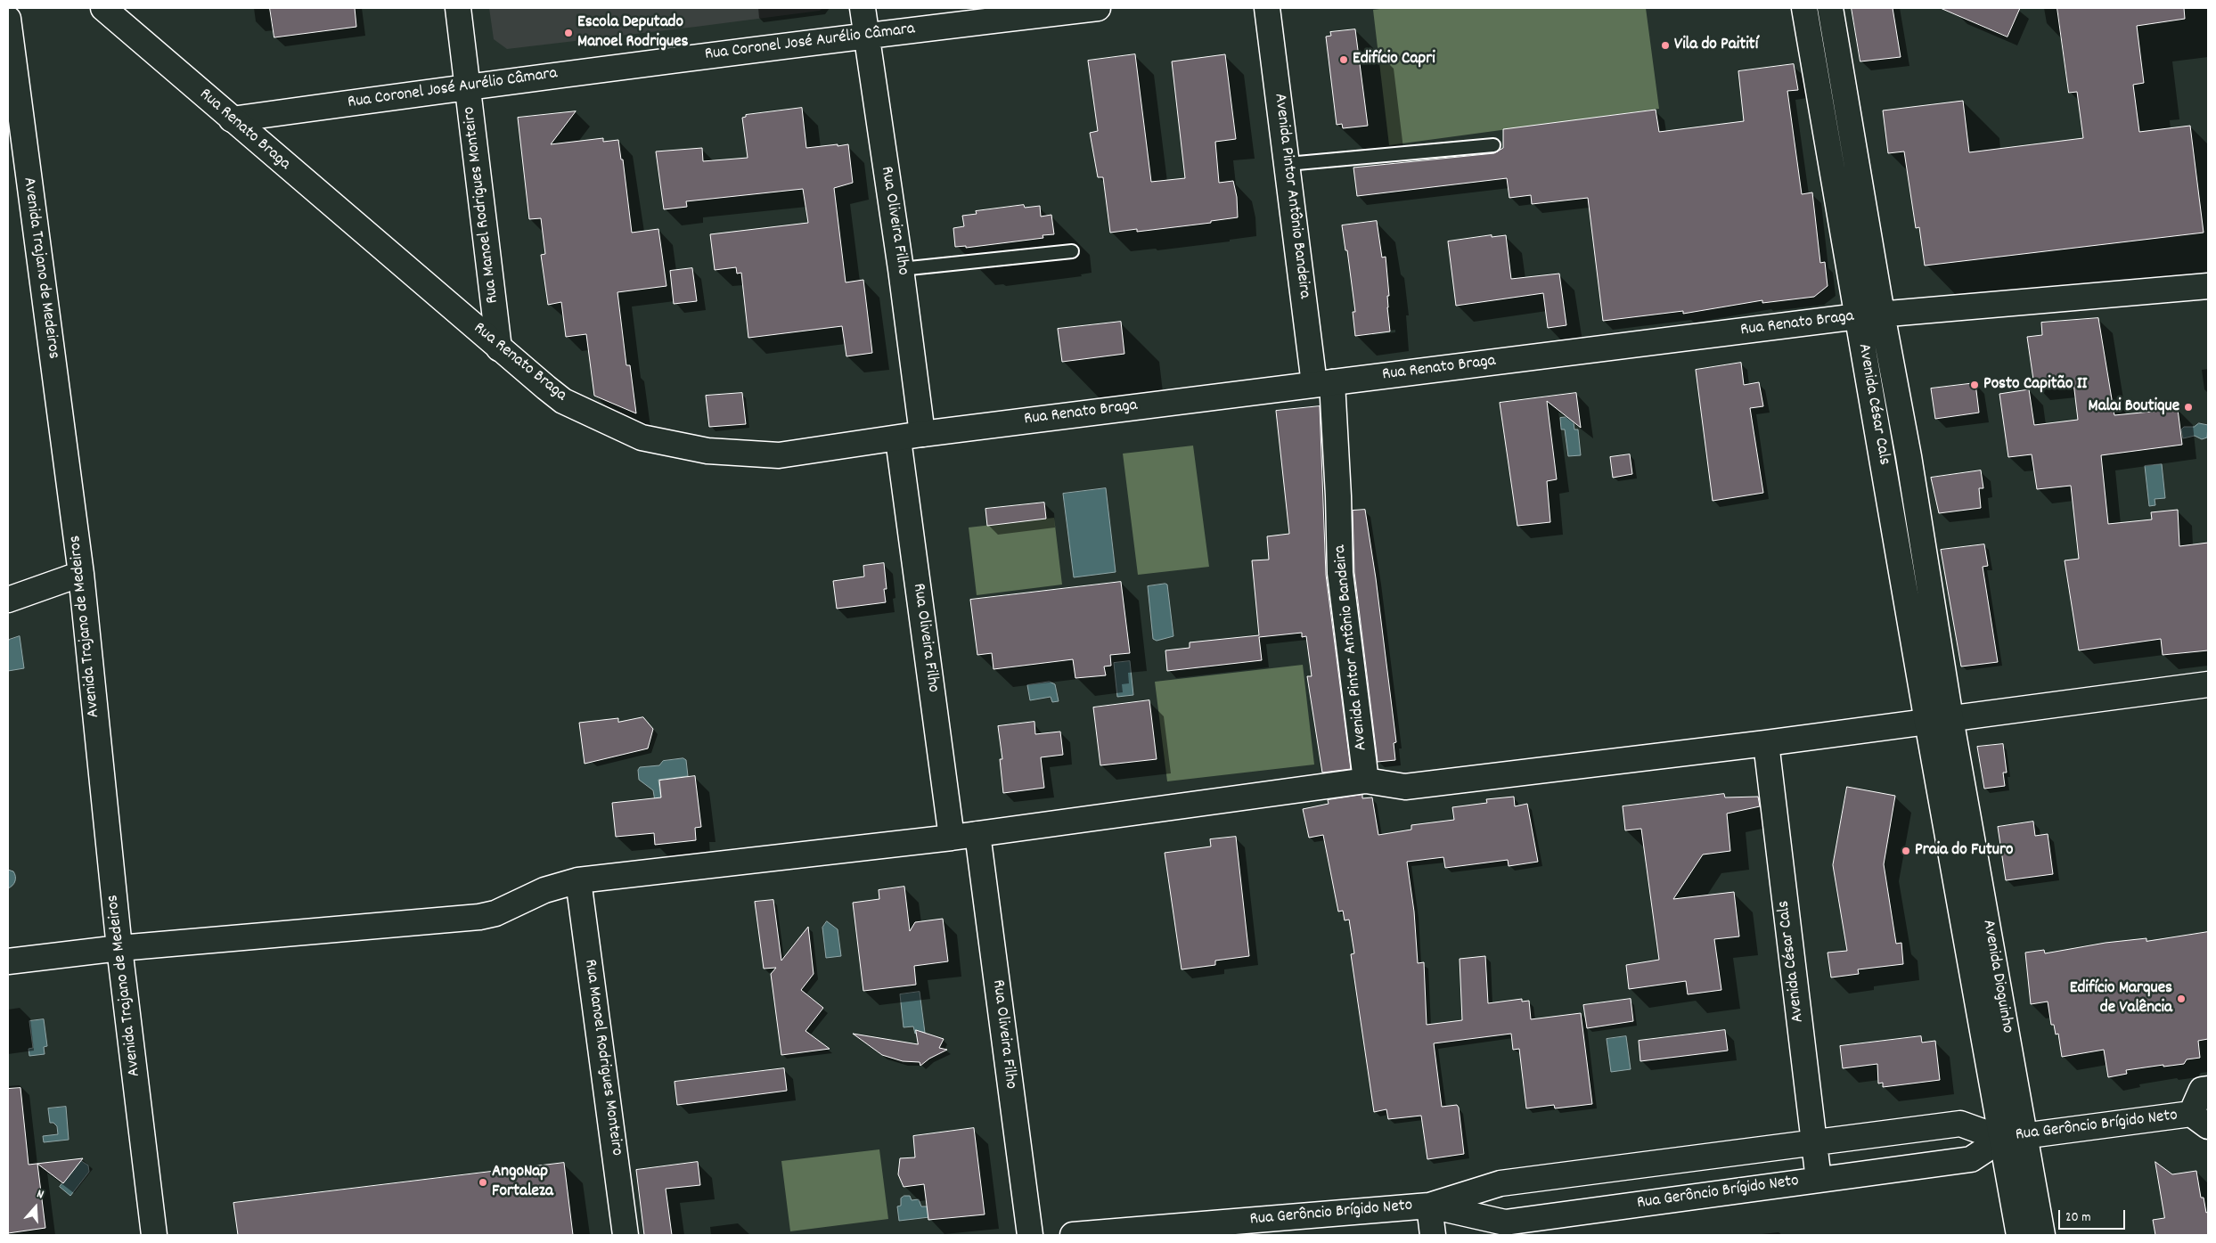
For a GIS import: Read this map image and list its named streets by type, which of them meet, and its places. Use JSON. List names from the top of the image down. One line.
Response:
{"streets":{"street":["Rua Coronel José Aurélio Câmara","Rua Renato Braga","Avenida Pintor Antônio Bandeira","Rua Manoel Rodrigues Monteiro","Rua Oliveira Filho","Avenida Trajano de Medeiros","Avenida César Cals","Avenida Dioguinho","Rua Gerôncio Brígido Neto"]},"crossings":[["Rua Coronel José Aurélio Câmara","Rua Renato Braga"],["Rua Coronel José Aurélio Câmara","Rua Manoel Rodrigues Monteiro"],["Rua Coronel José Aurélio Câmara","Rua Oliveira Filho"],["Rua Renato Braga","Avenida Pintor Antônio Bandeira"],["Rua Renato Braga","Rua Manoel Rodrigues Monteiro"],["Rua Renato Braga","Rua Oliveira Filho"],["Rua Renato Braga","Avenida César Cals"],["Avenida César Cals","Avenida Dioguinho"],["Avenida César Cals","Rua Gerôncio Brígido Neto"],["Avenida Dioguinho","Rua Gerôncio Brígido Neto"]],"places":["Escola Deputado Manoel Rodrigues","Vila do Paitití","Edifício Capri","Posto Capitão II","Malai Boutique","Praia do Futuro","Edifício Marques de Valência","AngoNap Fortaleza"],"scale_bar":"20 m","north":"top"}
